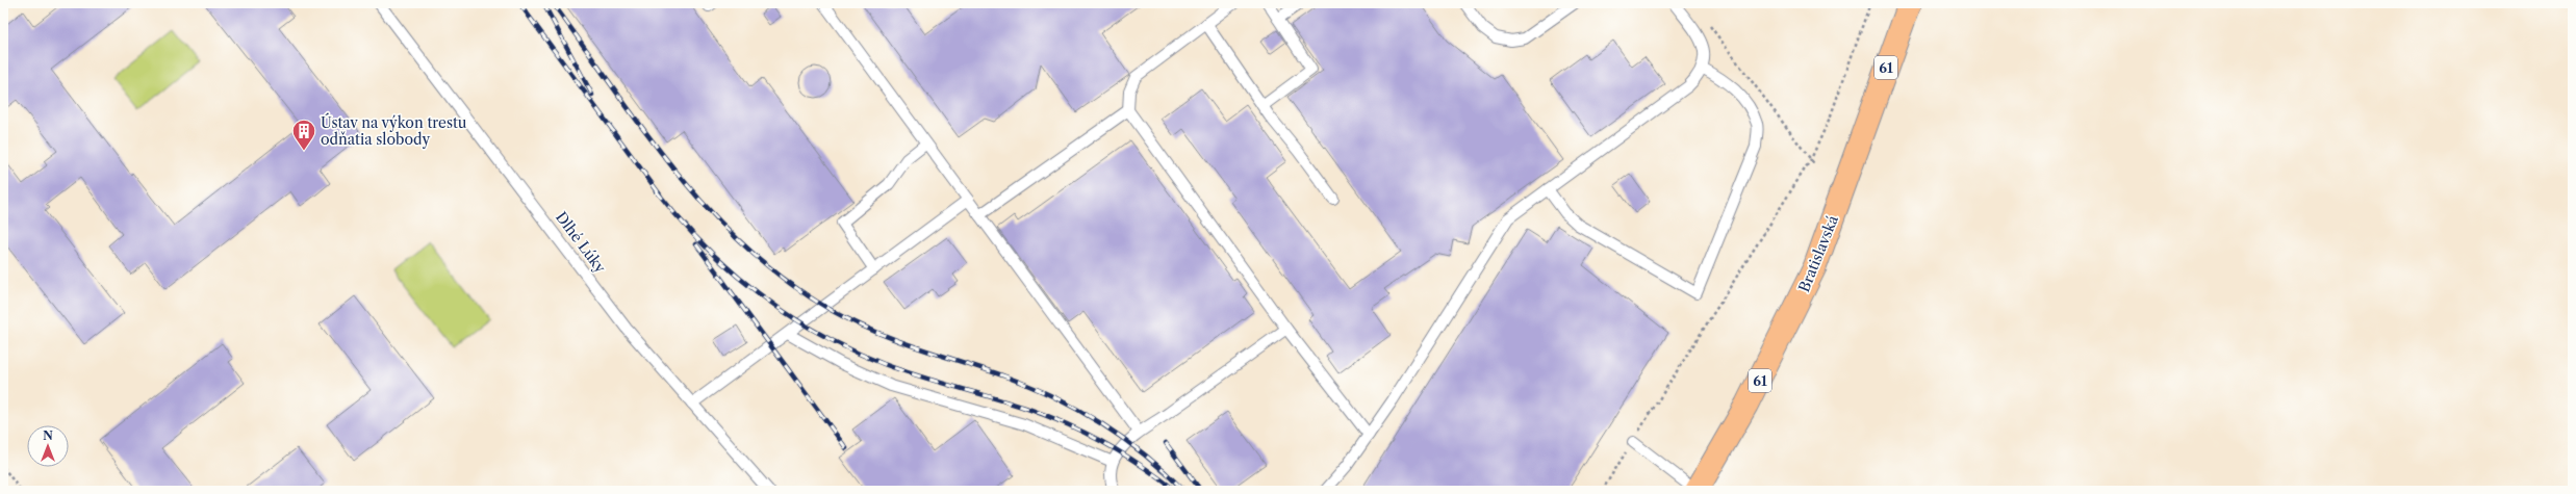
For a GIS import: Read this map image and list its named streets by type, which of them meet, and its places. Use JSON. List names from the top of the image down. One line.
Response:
{"streets":{"main road":["61","Bratislavská"],"lane":["Dlhé Lúky"]},"places":{"building":["Ústav na výkon trestu odňatia slobody"]},"north":"top"}
